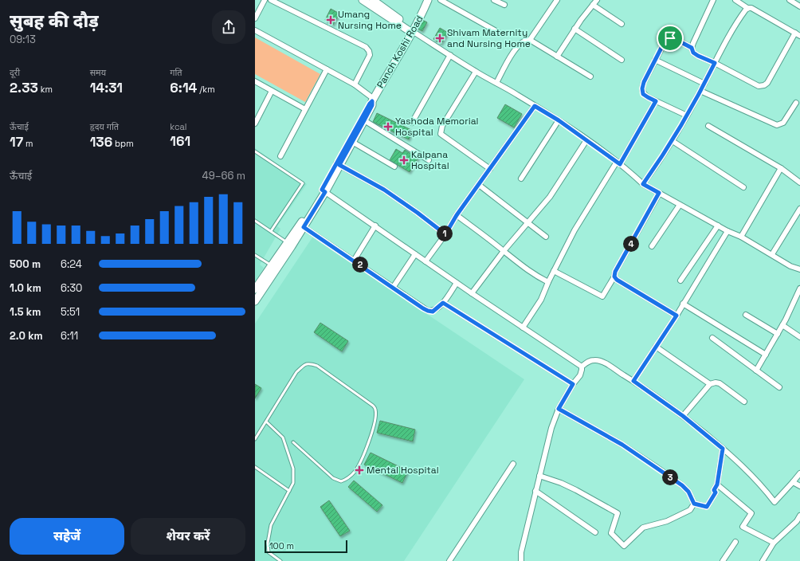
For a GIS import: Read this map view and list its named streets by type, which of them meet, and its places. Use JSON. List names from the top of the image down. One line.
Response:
{"streets":{"street":["Panch Koshi Road"]},"places":{"health":["Umang Nursing Home","Shivam Maternity and Nursing Home","Yashoda Memorial Hospital","Kalpana Hospital","Mental Hospital"]},"scale_bar":"100 m","page":{"heading":["सुबह की दौड़","09:13"],"stats":[["दूरी","2.33 km"],["समय","14:31"],["गति","6:14 /km"],["ऊँचाई","17 m"],["हृदय गति","136 bpm"],["kcal","161"]],"chart":["ऊँचाई","49–66 m"],"pins":["1","4","2","3"],"list":[{"name":"500 m","note":"6:24"},{"name":"1.0 km","note":"6:30"},{"name":"1.5 km","note":"5:51"},{"name":"2.0 km","note":"6:11"}],"buttons":["सहेजें","शेयर करें"],"scale":"100 m"}}
